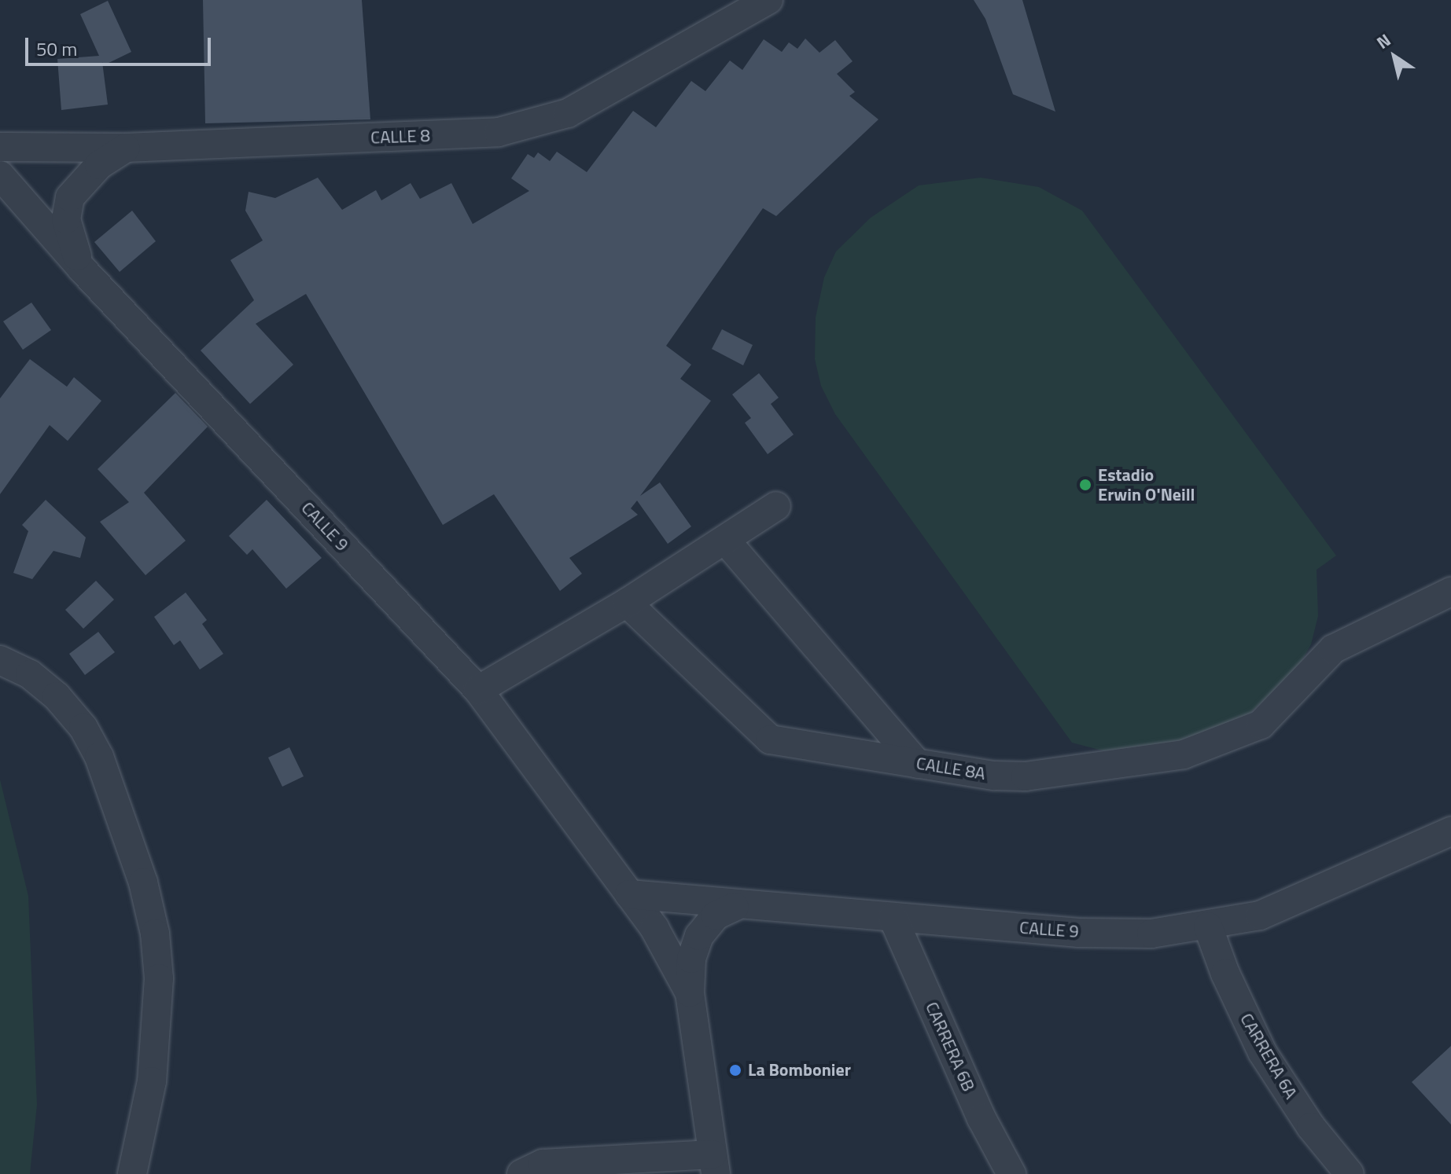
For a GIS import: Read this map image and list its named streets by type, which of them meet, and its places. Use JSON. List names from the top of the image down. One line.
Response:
{"streets":{"street":["CALLE 8","CALLE 9","CALLE 8A","CARRERA 6B","CARRERA 6A"]},"crossings":[["CALLE 9","CARRERA 6B"],["CALLE 9","CARRERA 6A"]],"places":["Estadio Erwin O'Neill","La Bombonier"],"scale_bar":"50 m","north":"top left"}
